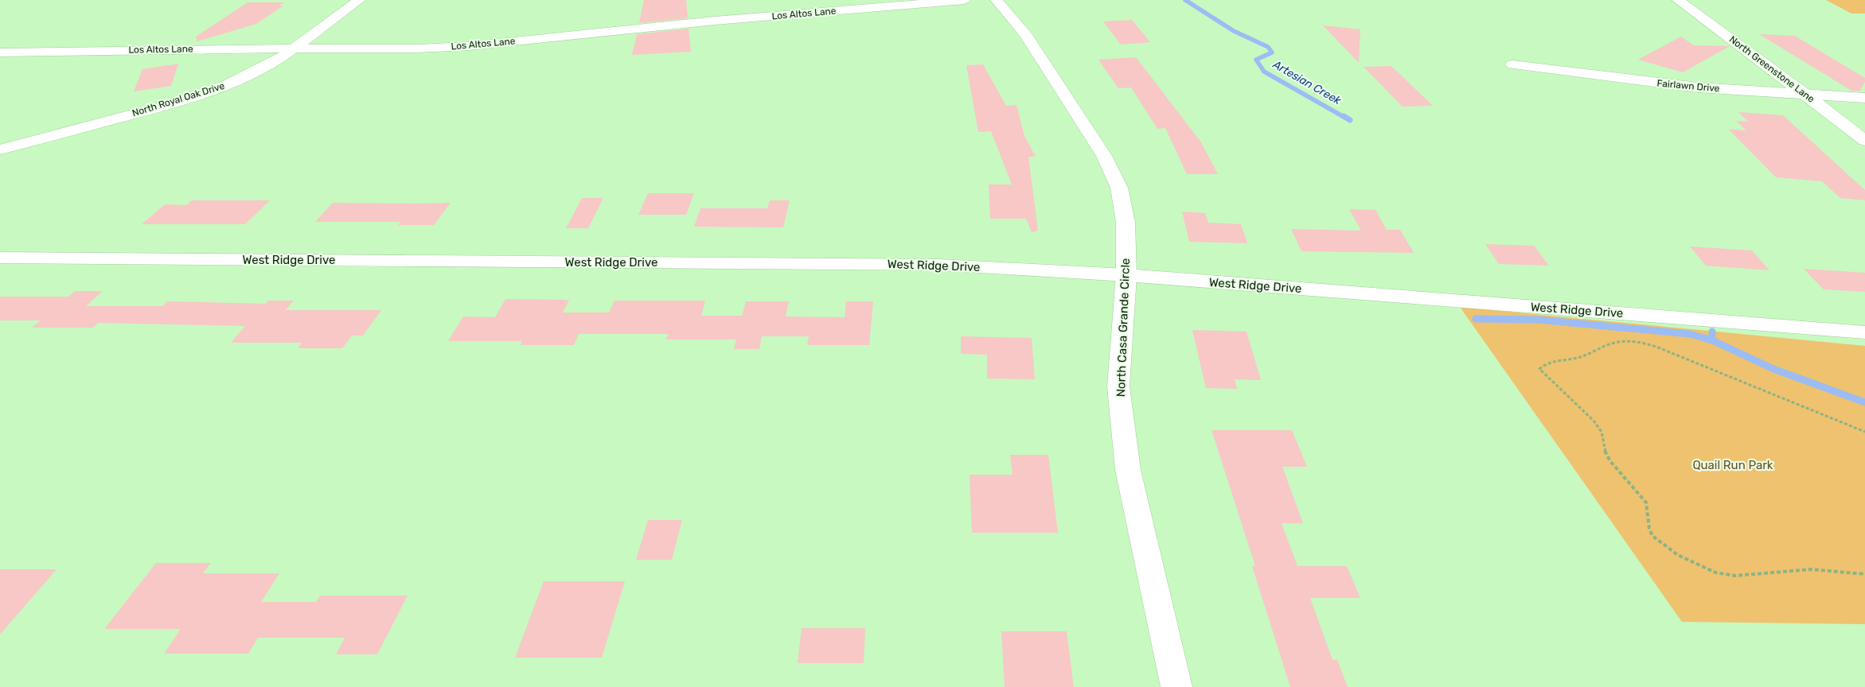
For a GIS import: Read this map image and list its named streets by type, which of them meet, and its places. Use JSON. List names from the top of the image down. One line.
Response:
{"streets":{"street":["Los Altos Lane","North Greenstone Lane","Fairlawn Drive","North Royal Oak Drive","West Ridge Drive","North Casa Grande Circle"]},"crossings":[["Los Altos Lane","North Royal Oak Drive"],["North Greenstone Lane","Fairlawn Drive"],["West Ridge Drive","North Casa Grande Circle"]],"water":["Artesian Creek"],"parks":["Quail Run Park"]}
